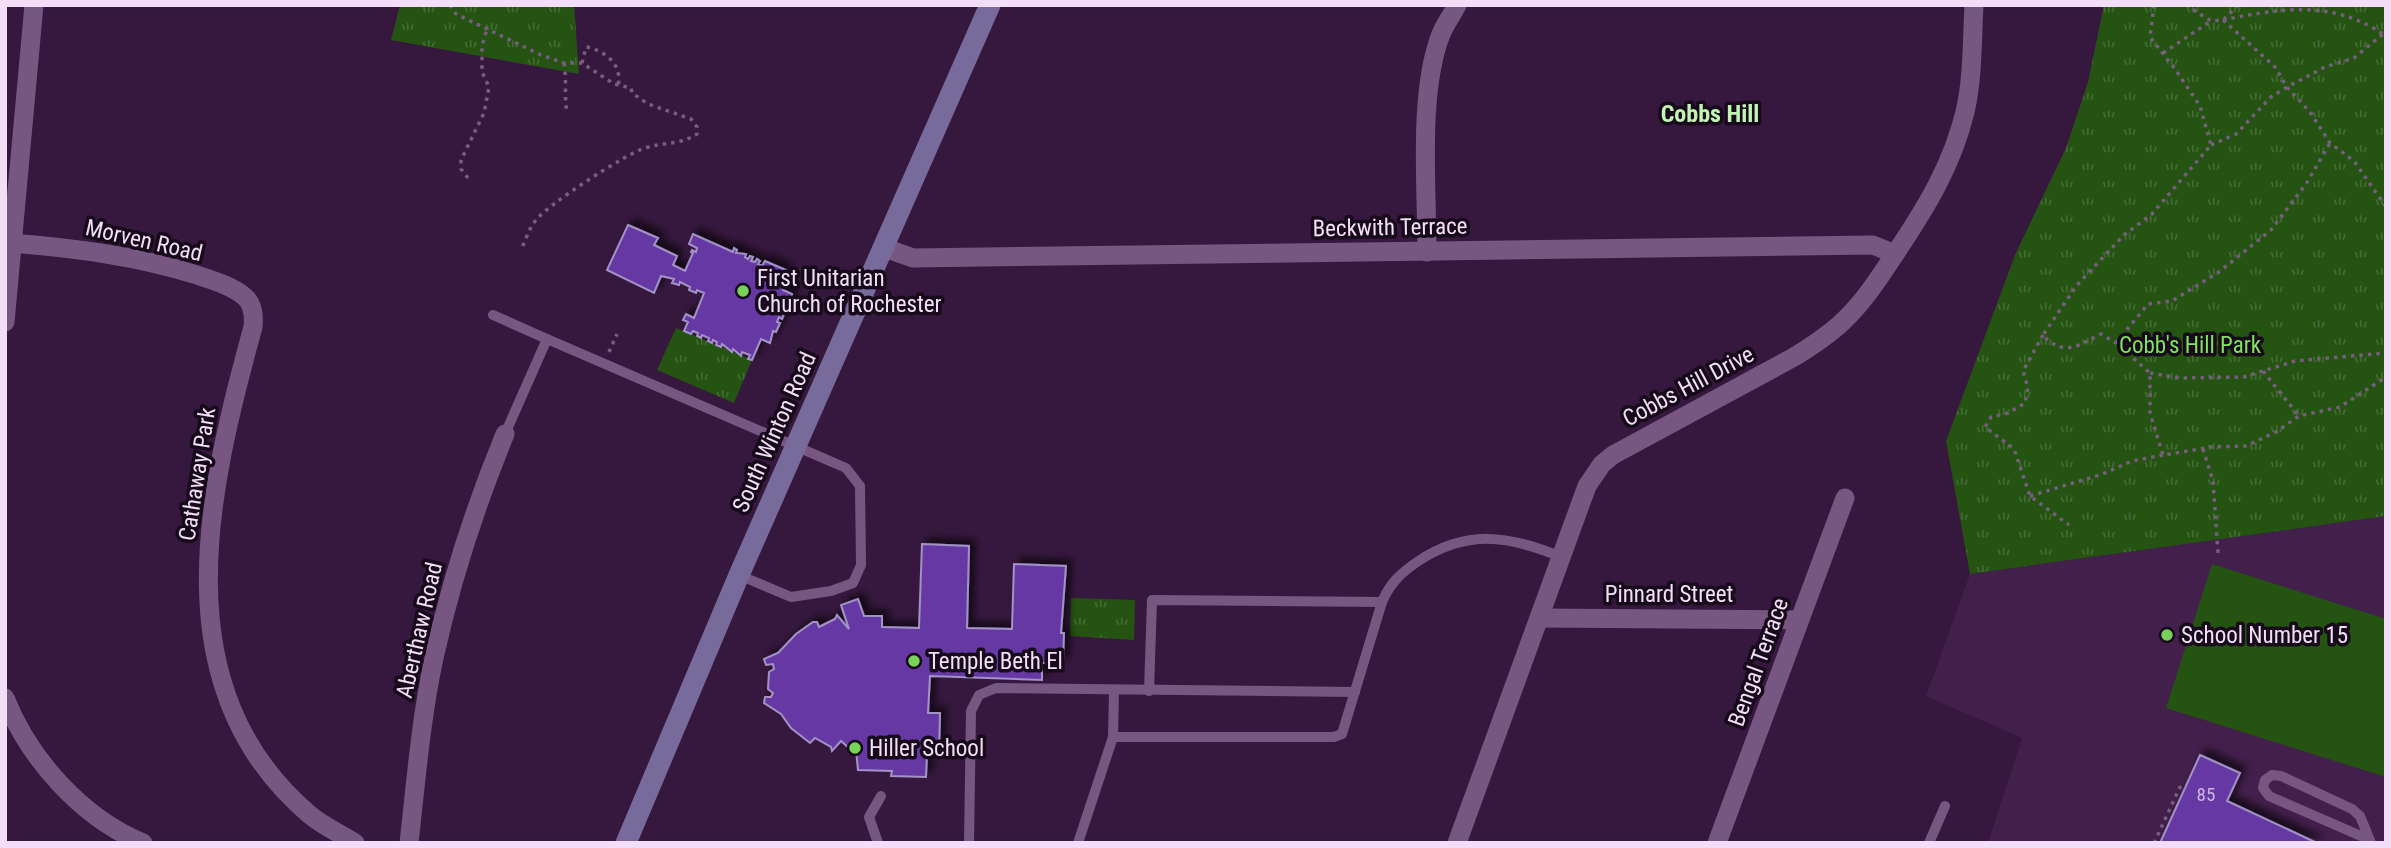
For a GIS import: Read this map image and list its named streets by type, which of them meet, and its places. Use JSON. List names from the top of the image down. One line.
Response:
{"streets":{"main road":["South Winton Road"],"street":["Beckwith Terrace","Morven Road","Cobbs Hill Drive","Cathaway Park","Pinnard Street","Aberthaw Road","Bengal Terrace"]},"crossings":[["Beckwith Terrace","Cobbs Hill Drive"],["Beckwith Terrace","South Winton Road"],["Morven Road","Cathaway Park"],["Cobbs Hill Drive","Pinnard Street"],["Pinnard Street","Bengal Terrace"]],"districts":["Cobbs Hill"],"parks":["Cobb's Hill Park"],"places":["First Unitarian Church of Rochester","School Number 15","Temple Beth El","Hiller School"],"house_numbers":["85"]}
